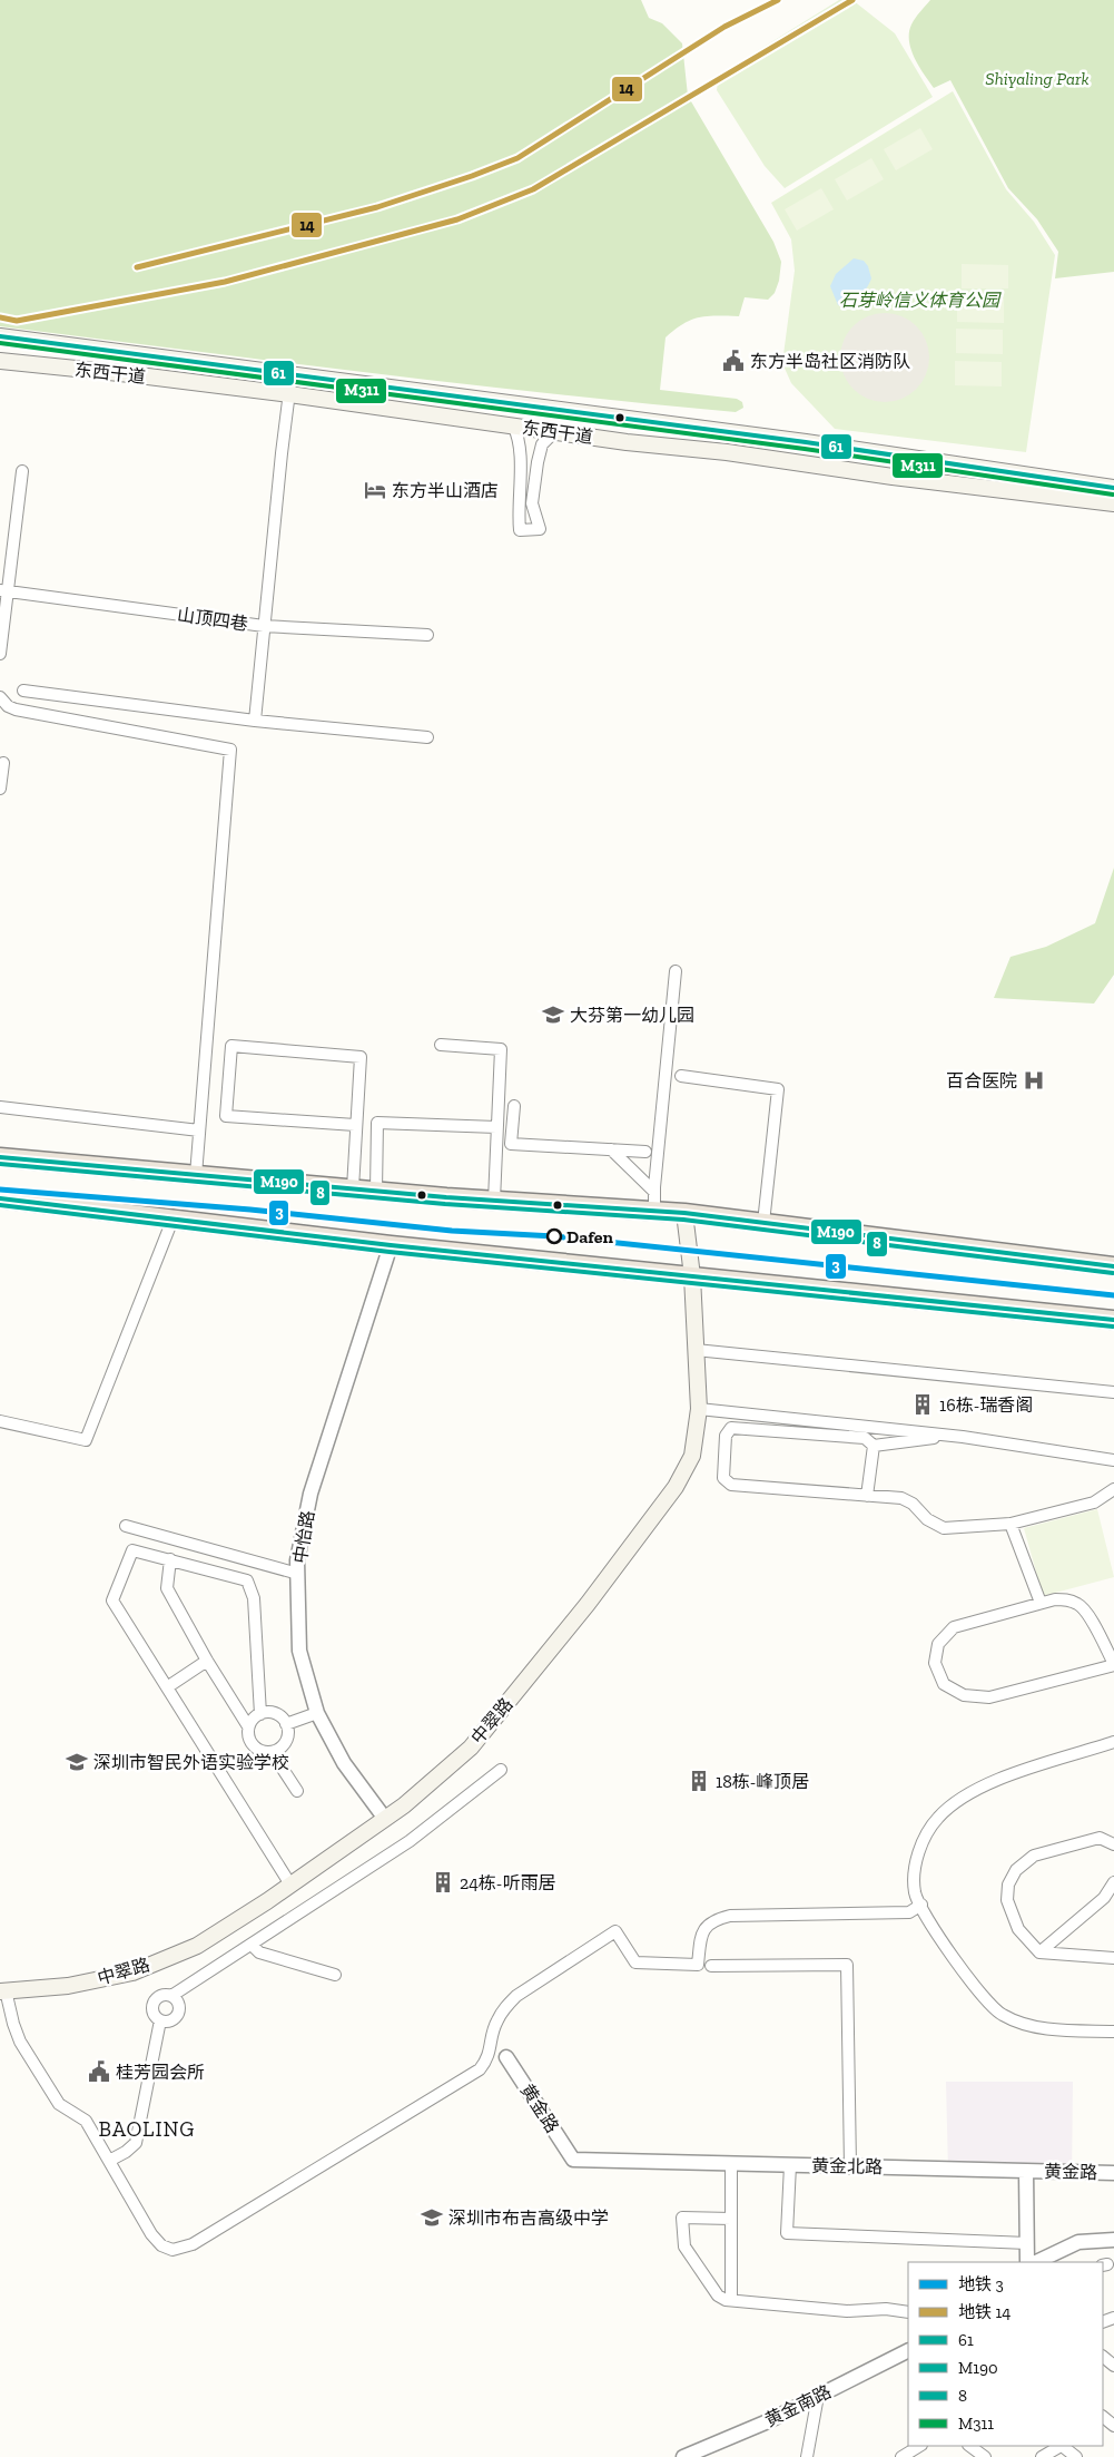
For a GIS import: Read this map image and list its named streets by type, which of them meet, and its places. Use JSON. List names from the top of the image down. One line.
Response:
{"streets":{"main road":["东西干道","中翠路"],"street":["山顶四巷","中怡路","黄金路","黄金北路","黄金南路"]},"crossings":[["中怡路","中翠路"],["黄金路","黄金北路"]],"districts":["BAOLING"],"parks":["Shiyaling Park","石芽岭信义体育公园"],"places":{"public building":["东方半岛社区消防队","桂芳园会所"],"hotel":["东方半山酒店"],"school or university":["大芬第一幼儿园","深圳市智民外语实验学校","深圳市布吉高级中学"],"hospital":["百合医院"],"other":["Dafen"],"building":["16栋-瑞香阁","18栋-峰顶居","24栋-听雨居"]},"lines":["metro line 14","transit line 61","transit line M311","transit line M190","transit line 8","metro line 3"],"legend":["地铁 3","地铁 14","61","M190","8","M311"]}
